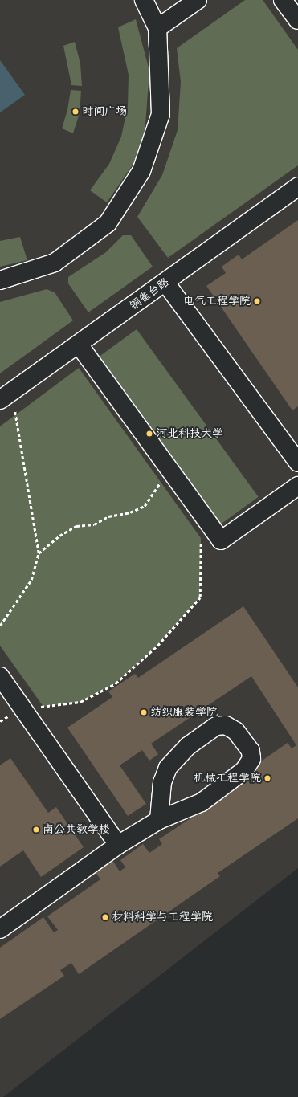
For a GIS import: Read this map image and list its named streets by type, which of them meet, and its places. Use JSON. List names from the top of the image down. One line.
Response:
{"streets":{"lane":["铜雀台路"]},"places":["时间广场","电气工程学院","河北科技大学","纺织服装学院","机械工程学院","南公共教学楼","材料科学与工程学院"]}
